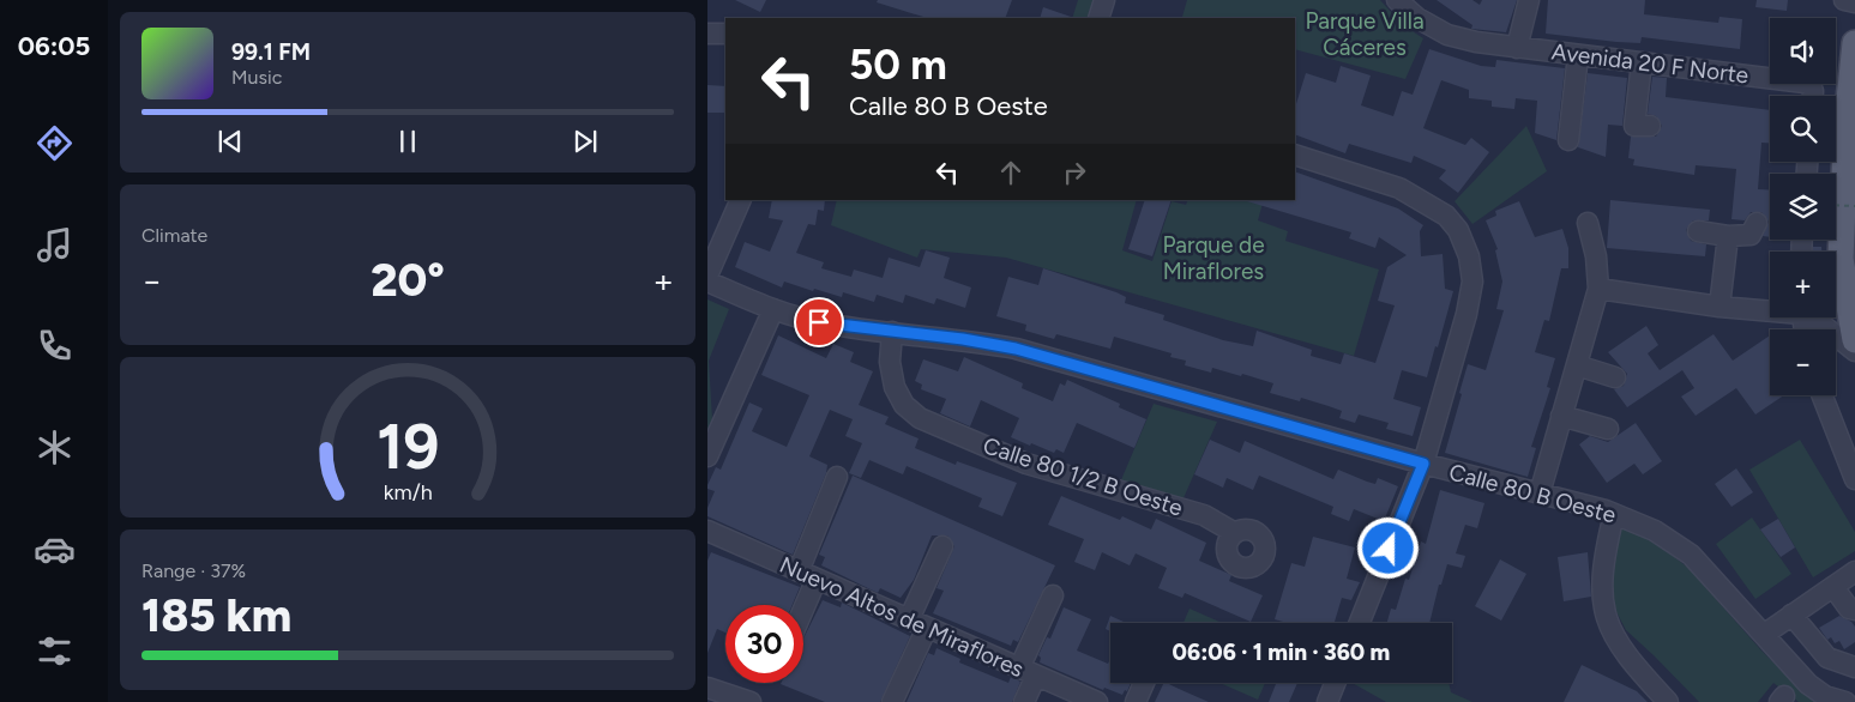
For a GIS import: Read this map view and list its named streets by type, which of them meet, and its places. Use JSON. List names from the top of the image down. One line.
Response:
{"streets":{"street":["Avenida 20 F Norte","Calle 80 1/2 B Oeste","Calle 80 B Oeste","Nuevo Altos de Miraflores"]},"crossings":[["Calle 80 1/2 B Oeste","Calle 80 B Oeste"]],"parks":["Parque Villa Cáceres","Parque de Miraflores"],"page":{"tabs":"06:05","map_buttons":["+","−"],"turn":["50 m","Calle 80 B Oeste"],"song":["99.1 FM","Music"],"tile":["Climate",["Range · 37%","185 km"]],"heat":["−","20°","+"],"limit":"30","trip":"06:06 · 1 min · 360 m","gauge":["19","km/h"]}}
